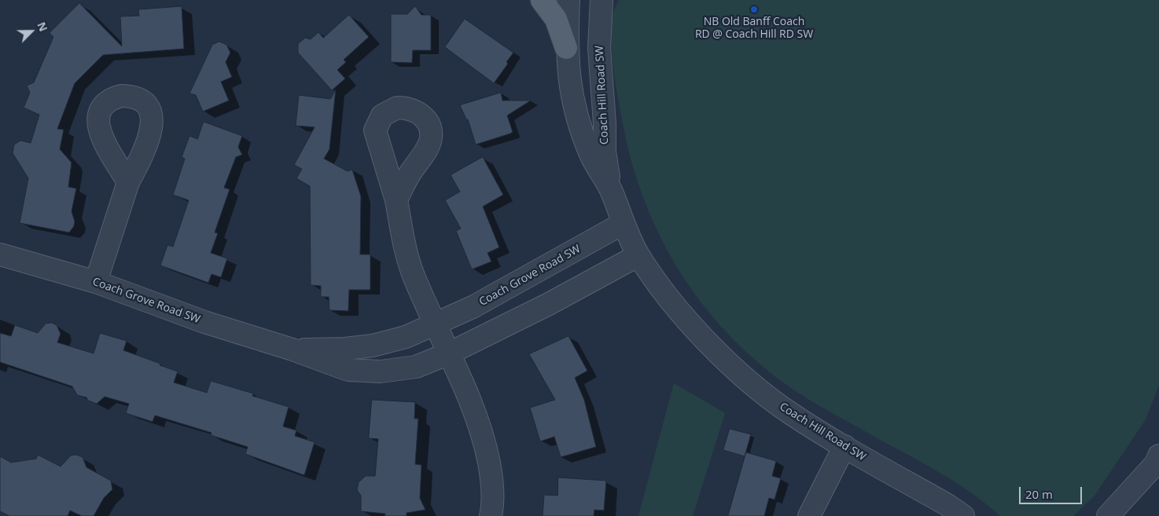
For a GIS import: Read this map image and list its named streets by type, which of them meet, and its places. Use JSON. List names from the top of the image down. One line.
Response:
{"streets":{"street":["Coach Hill Road SW","Coach Grove Road SW"]},"crossings":[["Coach Hill Road SW","Coach Grove Road SW"]],"places":["NB Old Banff Coach RD @ Coach Hill RD SW"],"scale_bar":"20 m","north":"top right"}
